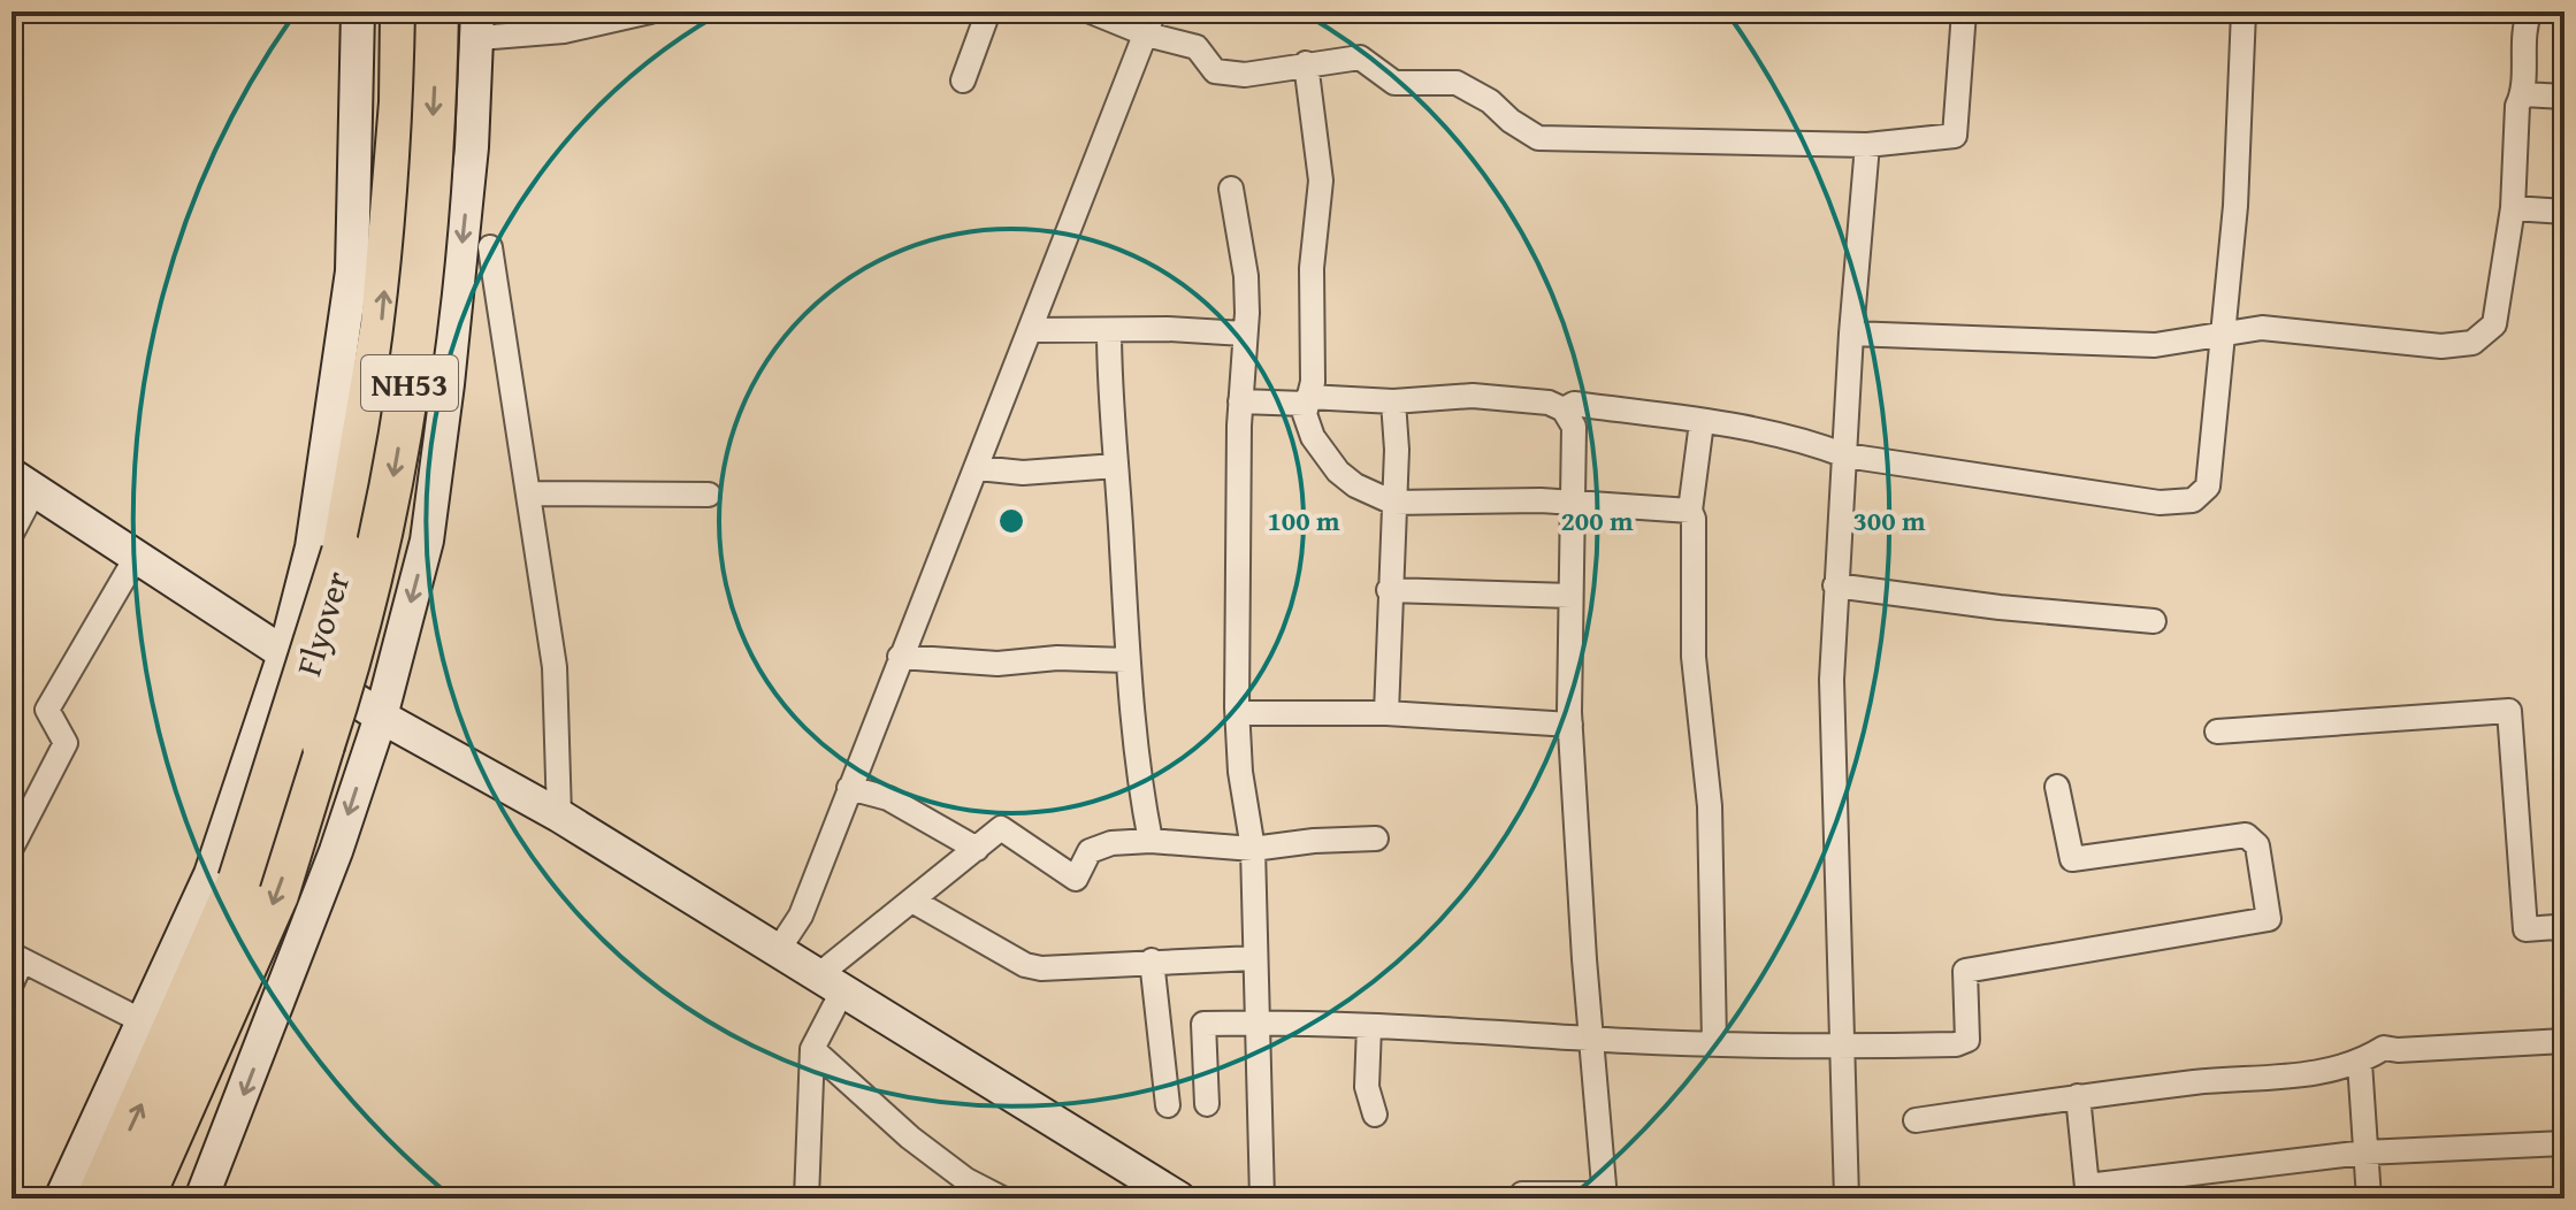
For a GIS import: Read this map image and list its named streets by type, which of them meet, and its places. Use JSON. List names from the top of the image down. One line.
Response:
{"streets":{"highway":["NH53","Flyover"]},"rings":["100 m","200 m","300 m"]}
